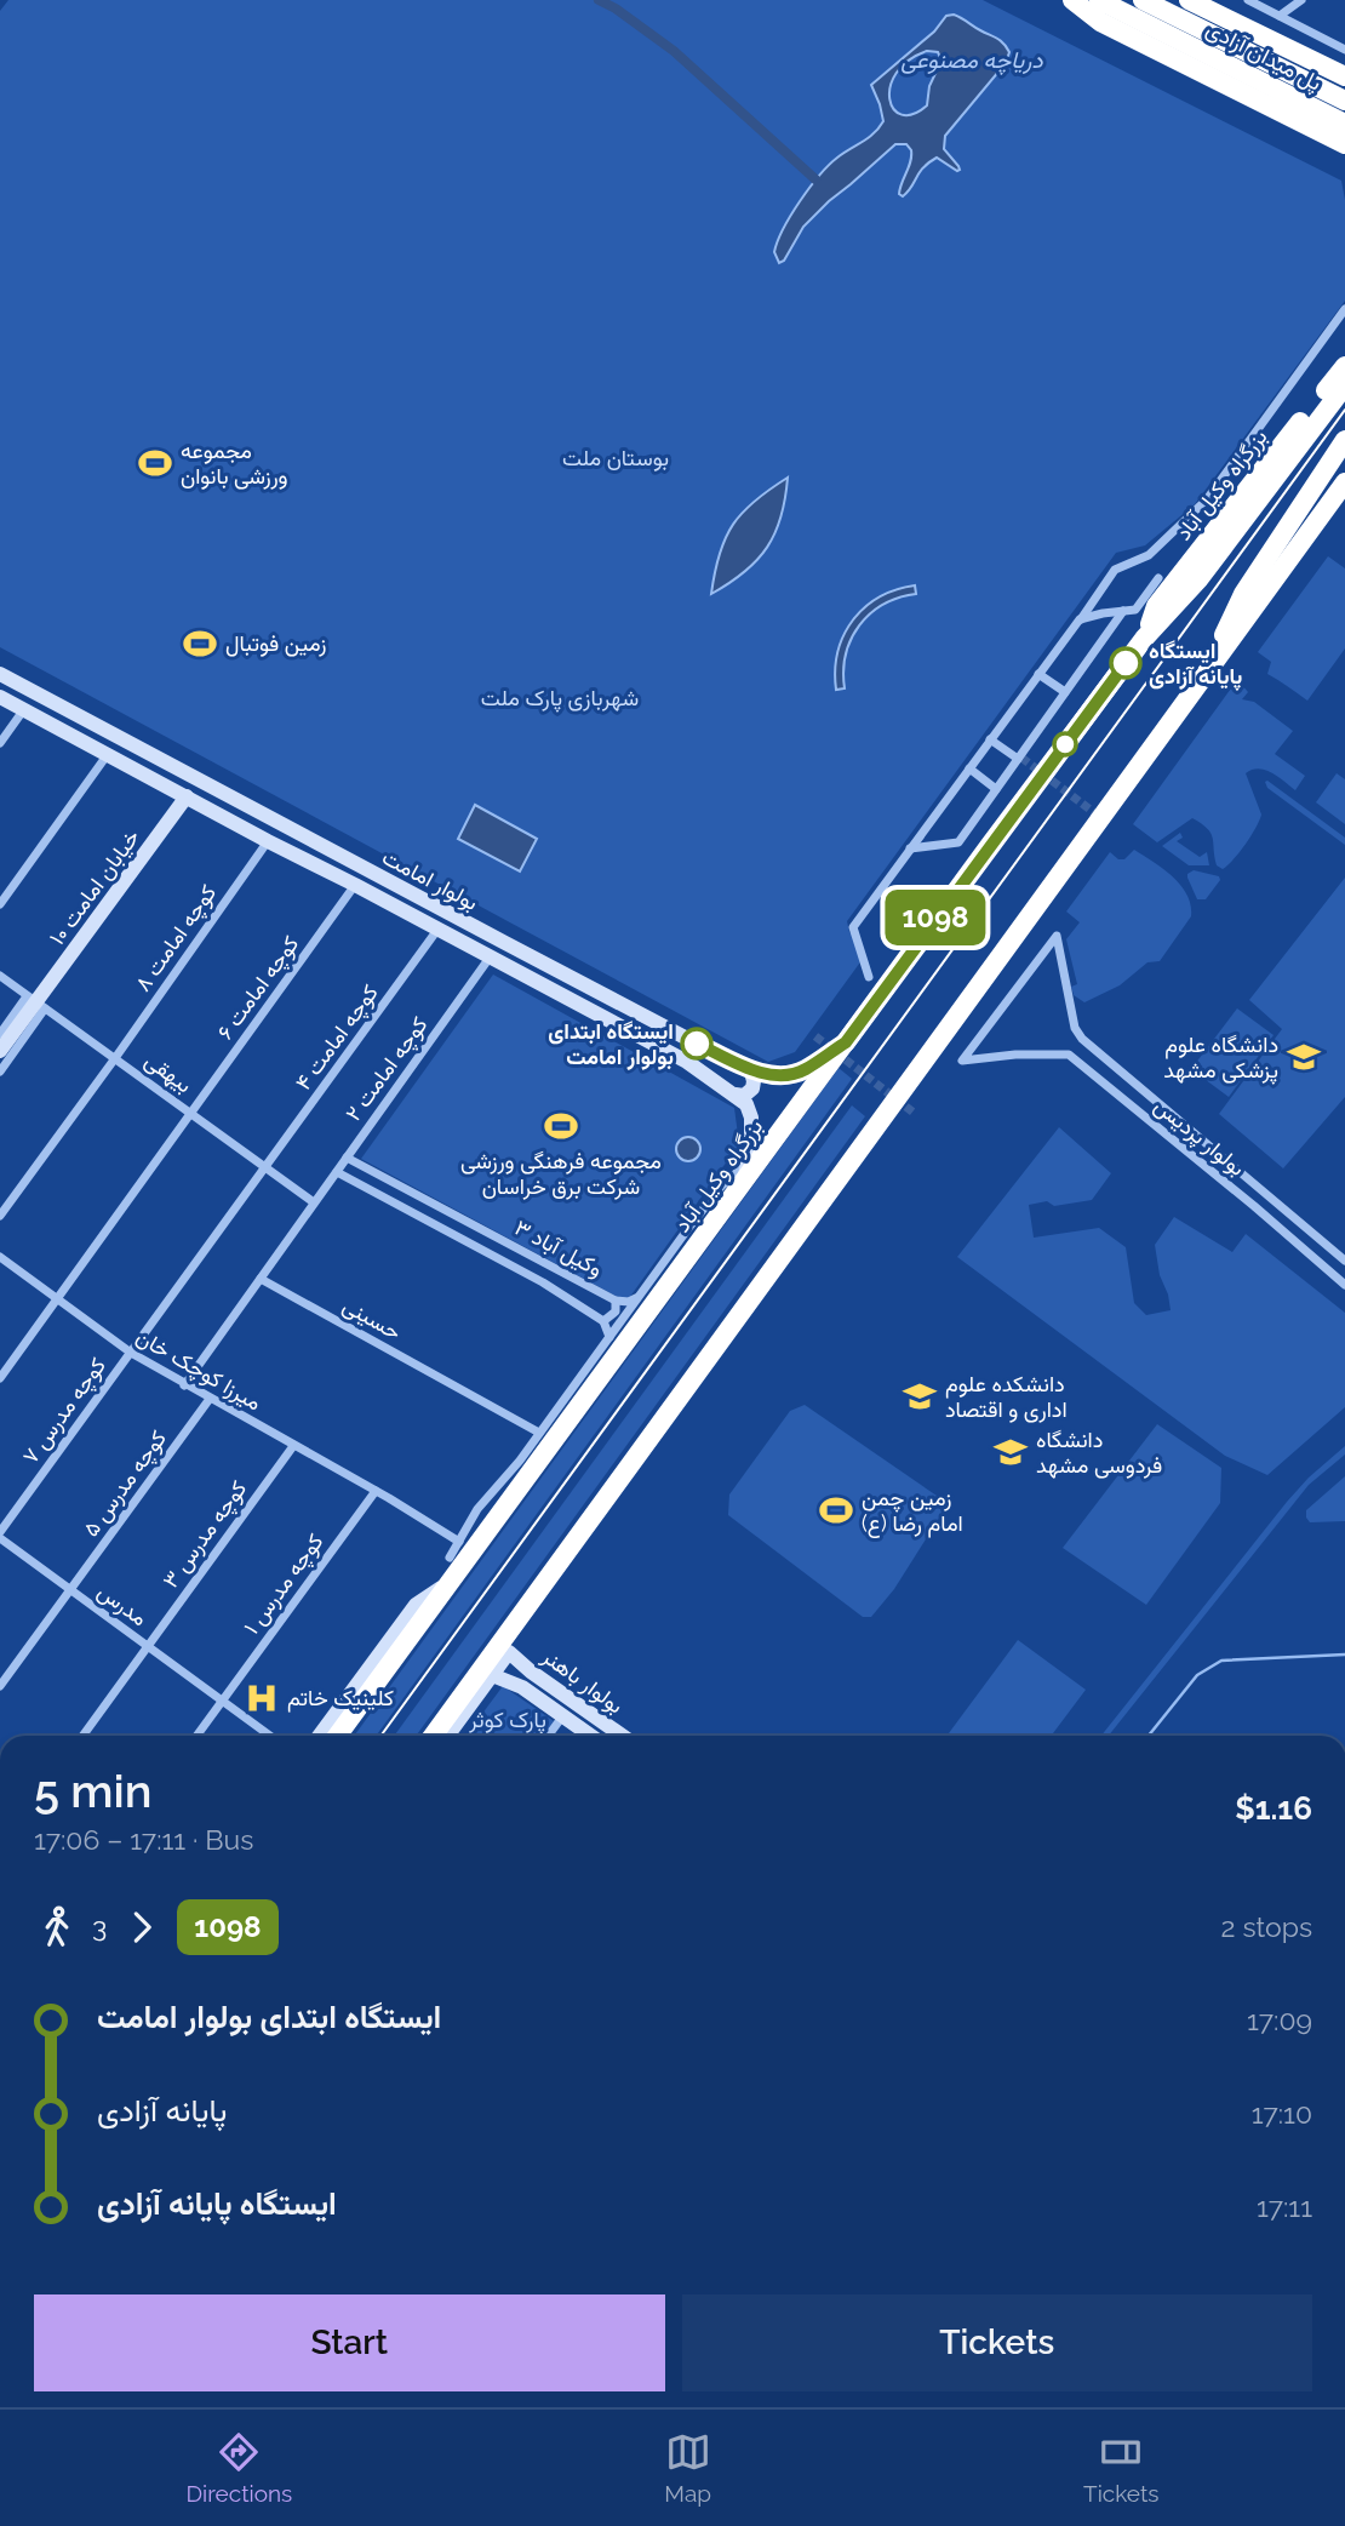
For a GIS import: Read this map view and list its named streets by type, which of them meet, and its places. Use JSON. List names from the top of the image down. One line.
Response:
{"streets":{"highway":["پل میدان آزادی","بزرگراه وکیل آباد"],"main road":["بولوار امامت","خیابان امامت ۱۰","بولوار باهنر"],"street":["کوچه امامت ۸","کوچه امامت ۶","کوچه امامت ۴","کوچه امامت ۲","بیهقی","بولوار پردیس","۳ وکیل آباد","حسینی","میرزا کوچک خان","کوچه مدرس ۷","کوچه مدرس ۵","کوچه مدرس ۳","کوچه مدرس ۱","مدرس"]},"crossings":[["بزرگراه وکیل آباد","بولوار امامت"],["بولوار امامت","خیابان امامت ۱۰"],["بولوار امامت","کوچه امامت ۸"],["بولوار امامت","کوچه امامت ۶"],["بولوار امامت","کوچه امامت ۴"],["بولوار امامت","کوچه امامت ۲"],["خیابان امامت ۱۰","بیهقی"],["کوچه امامت ۸","بیهقی"],["کوچه امامت ۶","بیهقی"],["کوچه امامت ۶","میرزا کوچک خان"],["کوچه امامت ۴","بیهقی"],["کوچه امامت ۴","میرزا کوچک خان"],["کوچه امامت ۴","کوچه مدرس ۷"],["کوچه امامت ۲","بیهقی"],["کوچه امامت ۲","حسینی"],["کوچه امامت ۲","میرزا کوچک خان"],["میرزا کوچک خان","کوچه مدرس ۷"],["میرزا کوچک خان","کوچه مدرس ۵"],["میرزا کوچک خان","کوچه مدرس ۳"],["میرزا کوچک خان","کوچه مدرس ۱"],["کوچه مدرس ۷","مدرس"],["کوچه مدرس ۵","مدرس"],["کوچه مدرس ۳","مدرس"],["کوچه مدرس ۱","مدرس"]],"water":["دریاچه مصنوعی"],"parks":["بوستان ملت","شهربازی پارک ملت","پارک کوثر"],"places":{"sports":["مجموعه ورزشی بانوان","زمین فوتبال","مجموعه فرهنگی ورزشی شرکت برق خراسان","زمین چمن امام رضا (ع)"],"other":["ایستگاه پایانه آزادی","ایستگاه ابتدای بولوار امامت"],"school or university":["دانشگاه علوم پزشکی مشهد","دانشکده علوم اداری و اقتصاد","دانشگاه فردوسی مشهد"],"hospital":["کلینیک خاتم"]},"lines":["bus line 1098"],"page":{"on_map":"1098","heading":["5 min","17:06 – 17:11 · Bus","$1.16"],"legs":["3","1098","2 stops"],"list":[{"name":"ایستگاه ابتدای بولوار امامت","value":"17:09"},{"name":"پایانه آزادی","value":"17:10"},{"name":"ایستگاه پایانه آزادی","value":"17:11"}],"buttons":["Start","Tickets"],"tabs":["Directions","Map","Tickets"]}}
